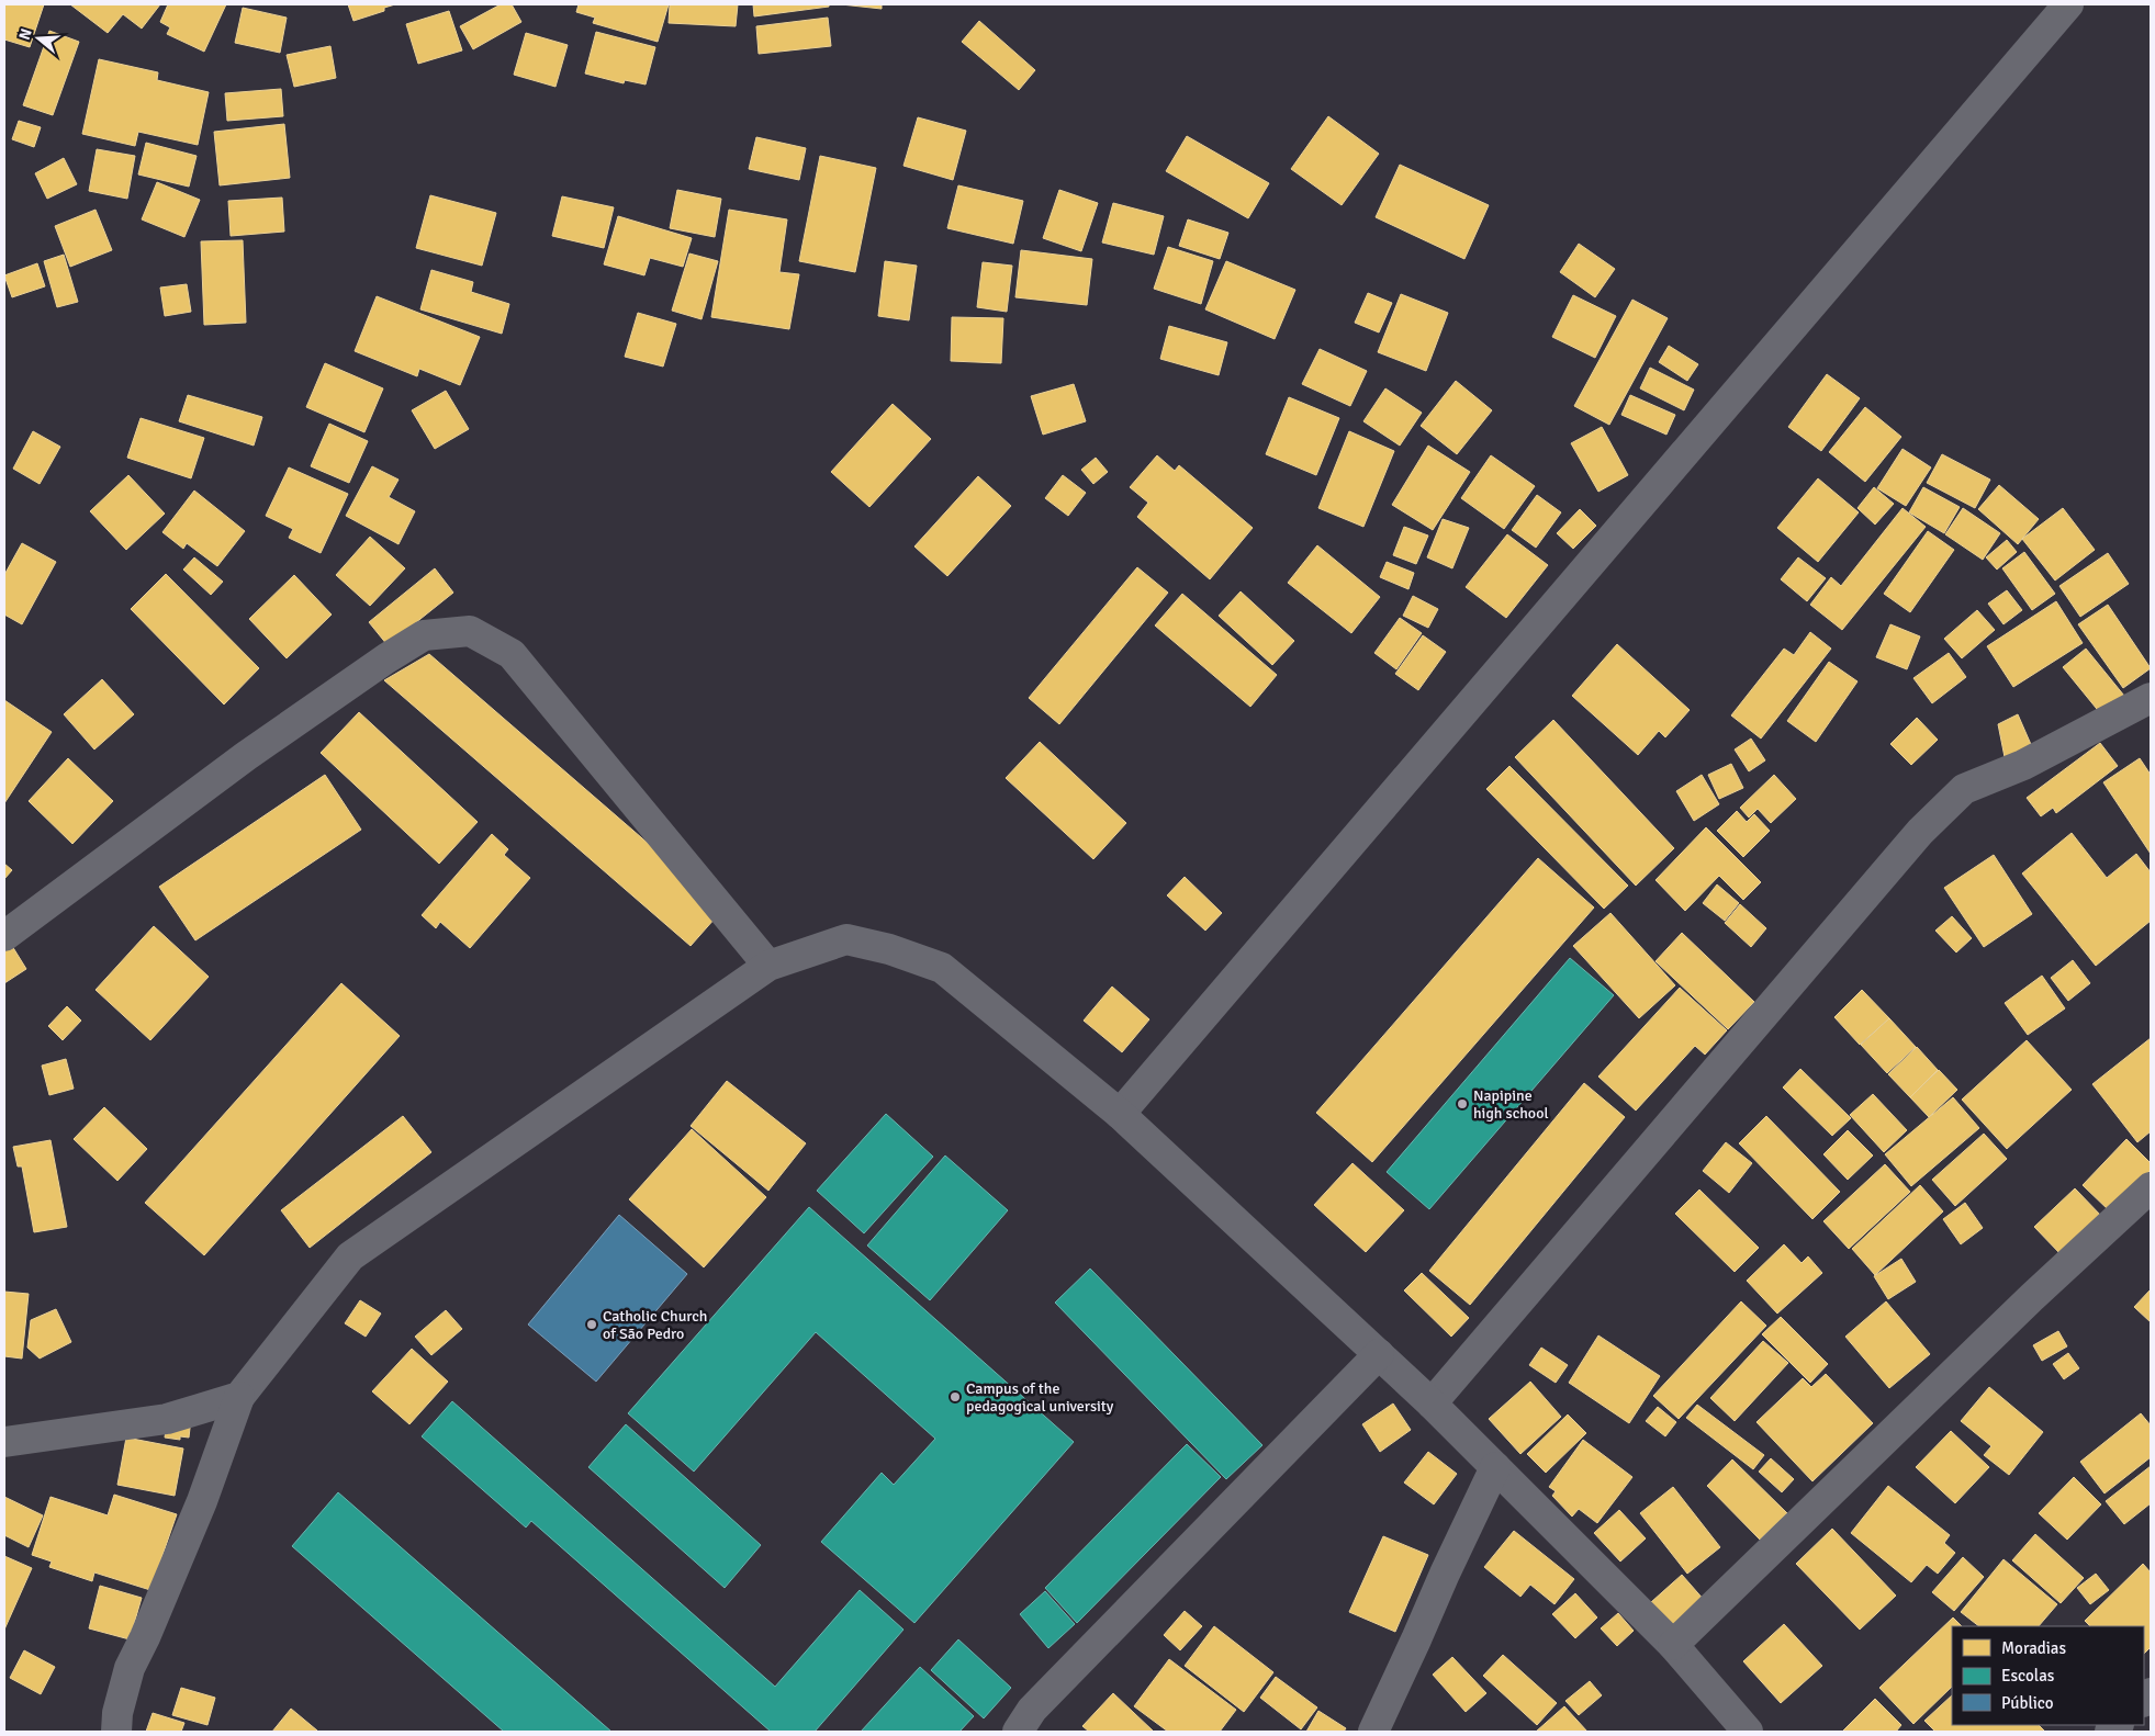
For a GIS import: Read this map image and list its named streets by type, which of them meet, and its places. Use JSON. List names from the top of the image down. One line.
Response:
{"places":["Napipine high school","Catholic Church of São Pedro","Campus of the pedagogical university"],"legend":["Moradias","Escolas","Público"],"north":"left"}
